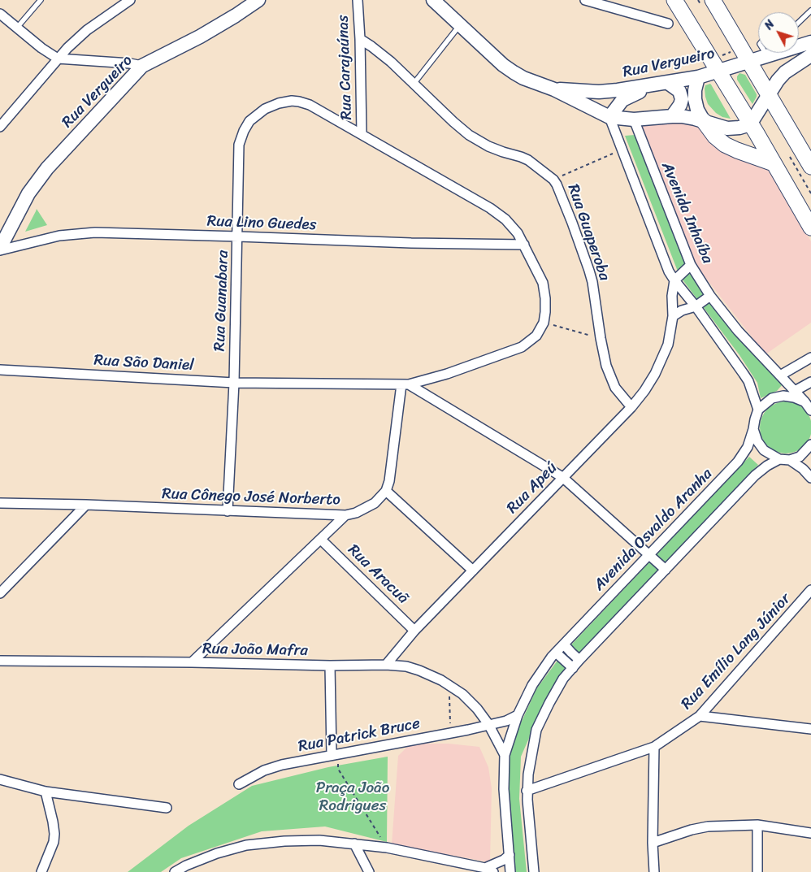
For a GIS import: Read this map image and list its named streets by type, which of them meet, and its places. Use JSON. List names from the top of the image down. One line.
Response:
{"streets":{"main road":["Rua Vergueiro"],"street":["Rua Carajaúnas","Avenida Inhaíba","Rua Lino Guedes","Rua Guaperoba","Rua Guanabara","Rua São Daniel","Rua Apeú","Rua Cônego José Norberto","Avenida Osvaldo Aranha","Rua Aracuã","Rua João Mafra","Rua Emílio Lang Júnior","Rua Patrick Bruce"]},"crossings":[["Rua Vergueiro","Avenida Inhaíba"],["Rua Vergueiro","Rua Lino Guedes"],["Rua Carajaúnas","Rua Guaperoba"],["Rua Carajaúnas","Rua Guanabara"],["Rua Lino Guedes","Rua Guanabara"],["Rua Guaperoba","Rua Apeú"],["Rua Guanabara","Rua São Daniel"],["Rua Guanabara","Rua Cônego José Norberto"],["Rua Apeú","Rua Aracuã"],["Rua Apeú","Rua João Mafra"],["Avenida Osvaldo Aranha","Rua João Mafra"],["Rua João Mafra","Rua Patrick Bruce"]],"parks":["Praça João Rodrigues"],"north":"top left"}
